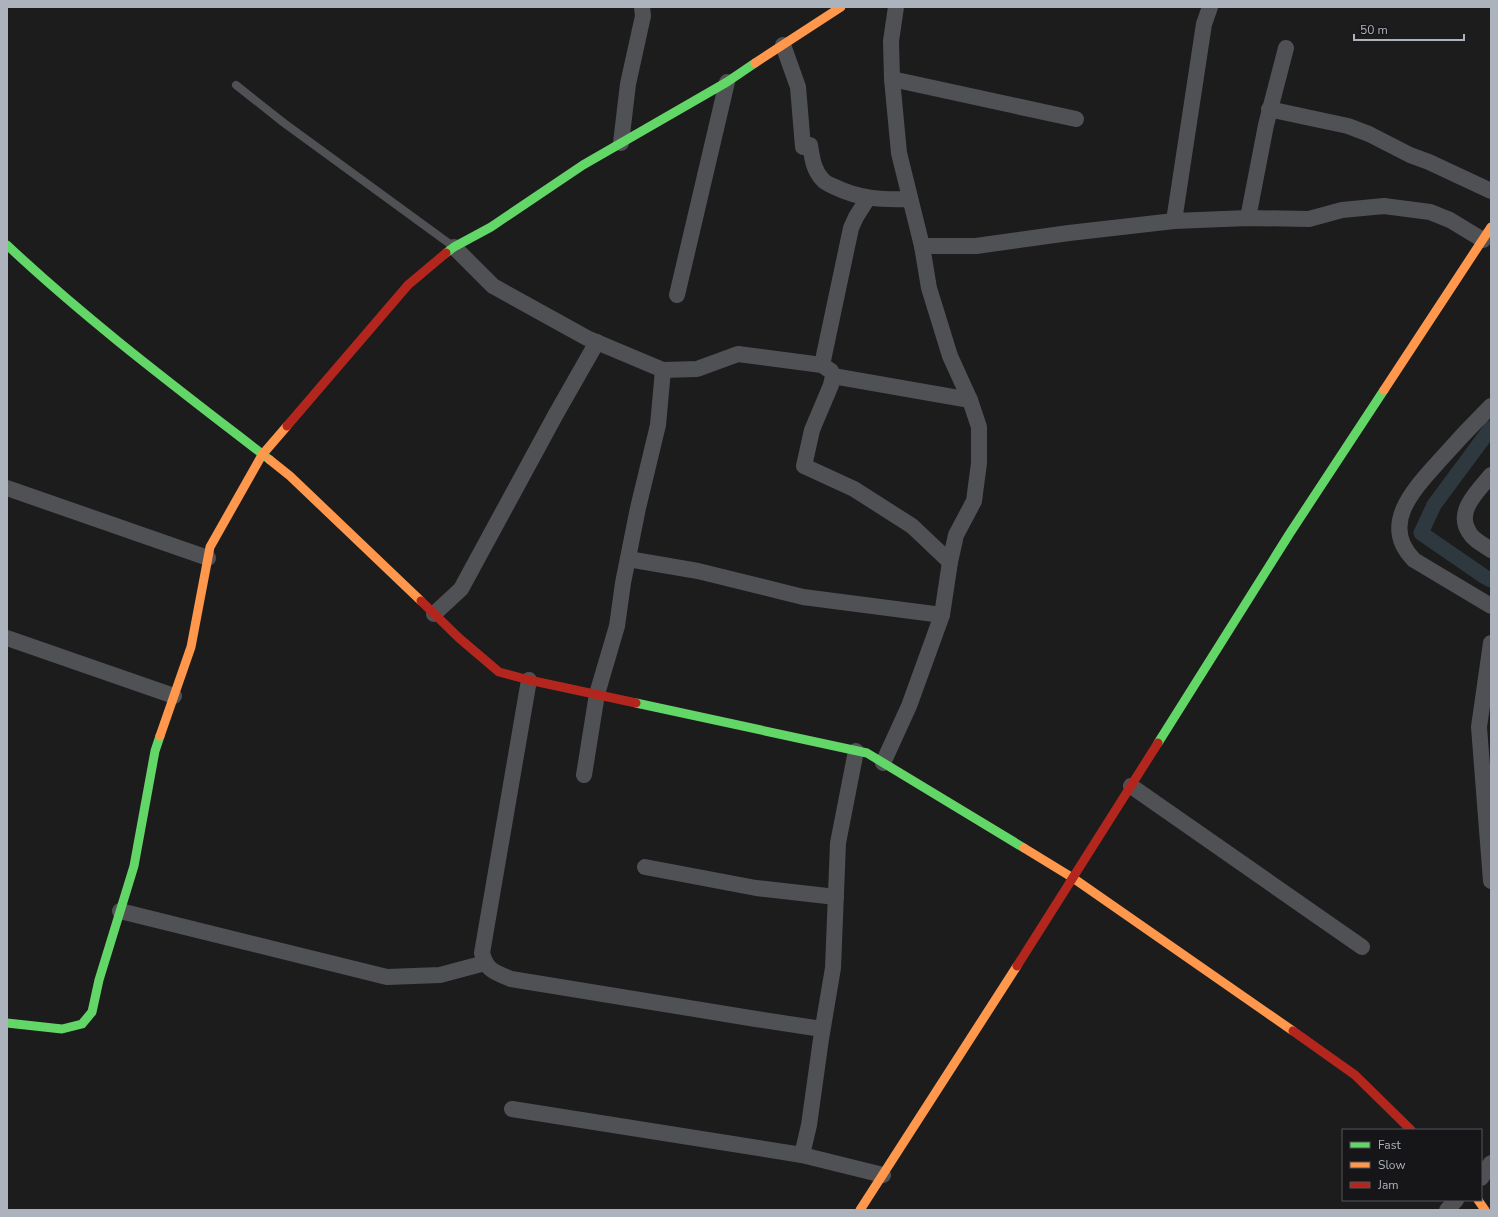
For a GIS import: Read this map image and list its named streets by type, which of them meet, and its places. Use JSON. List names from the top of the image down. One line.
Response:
{"legend":["Fast","Slow","Jam"],"scale_bar":"50 m"}
